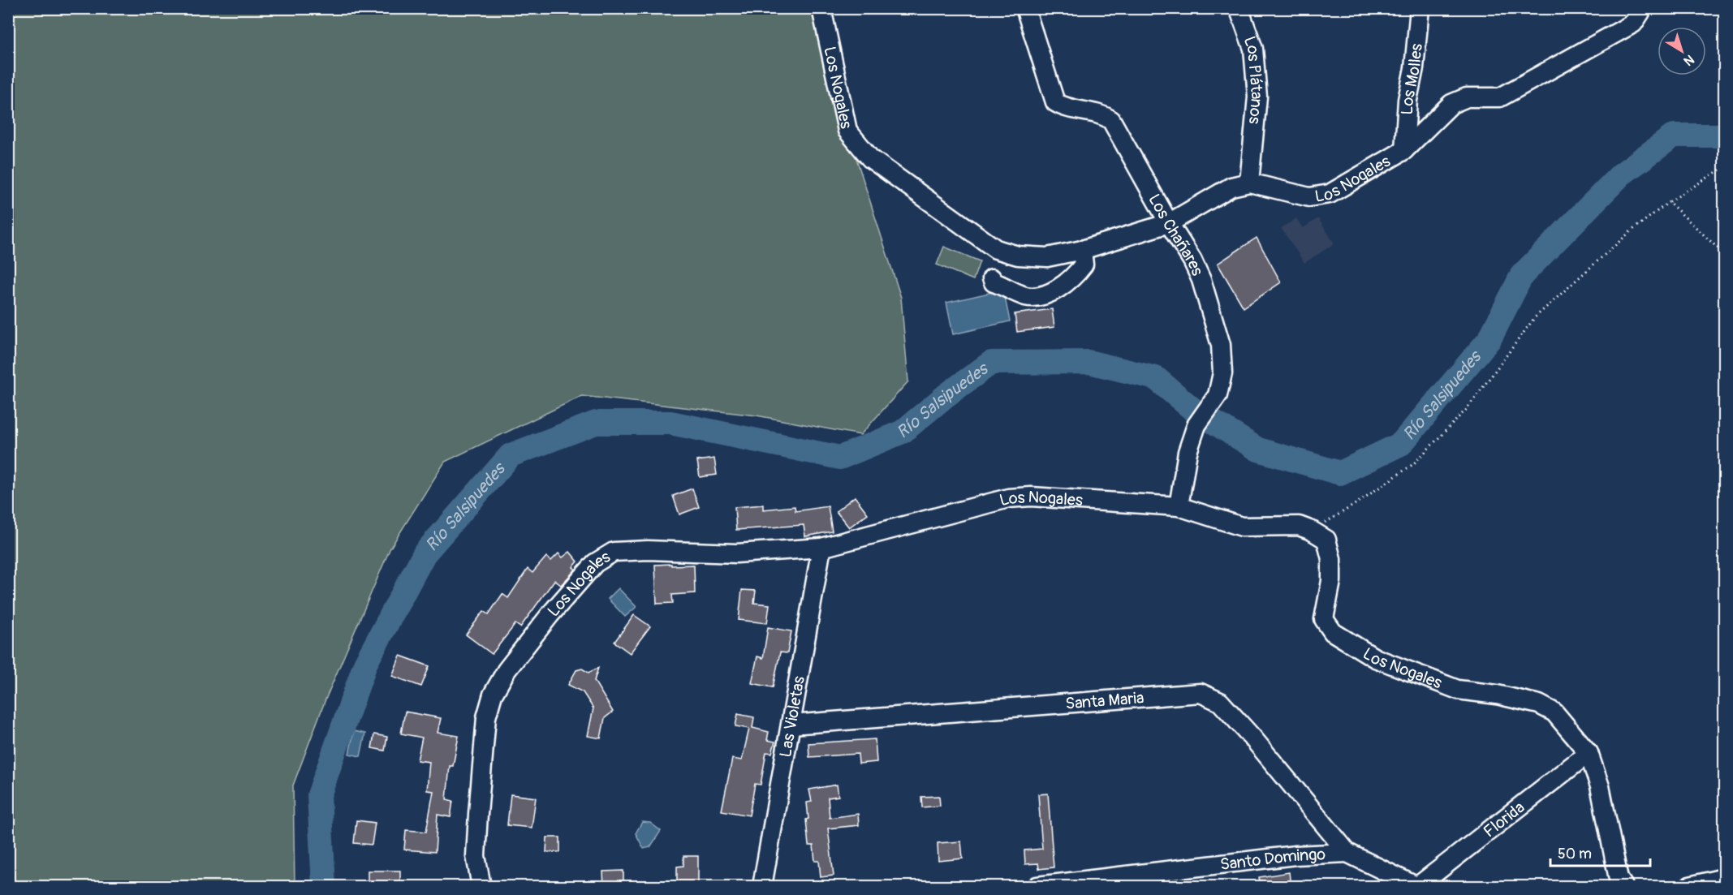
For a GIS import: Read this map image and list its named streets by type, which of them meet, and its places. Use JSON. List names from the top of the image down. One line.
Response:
{"streets":{"street":["Los Molles","Los Plátanos","Los Nogales","Los Chañares","Santa Maria","Las Violetas","Florida","Santo Domingo"]},"crossings":[["Los Molles","Los Nogales"],["Los Plátanos","Los Nogales"],["Los Nogales","Los Chañares"],["Los Nogales","Las Violetas"],["Los Nogales","Florida"],["Santa Maria","Las Violetas"],["Santa Maria","Santo Domingo"],["Florida","Santo Domingo"]],"water":["Río Salsipuedes"],"scale_bar":"50 m","north":"bottom right"}
